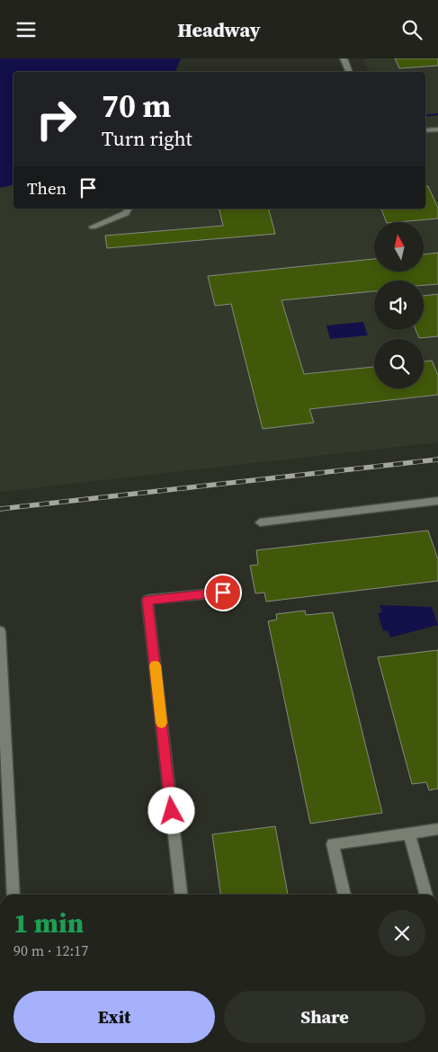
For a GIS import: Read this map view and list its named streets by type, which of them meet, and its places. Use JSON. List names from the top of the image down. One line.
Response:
{"north":"top","page":{"header":"Headway","turn":["70 m","Turn right"],"then":"Then","heading":["1 min","90 m · 12:17"],"buttons":["Exit","Share"]}}
